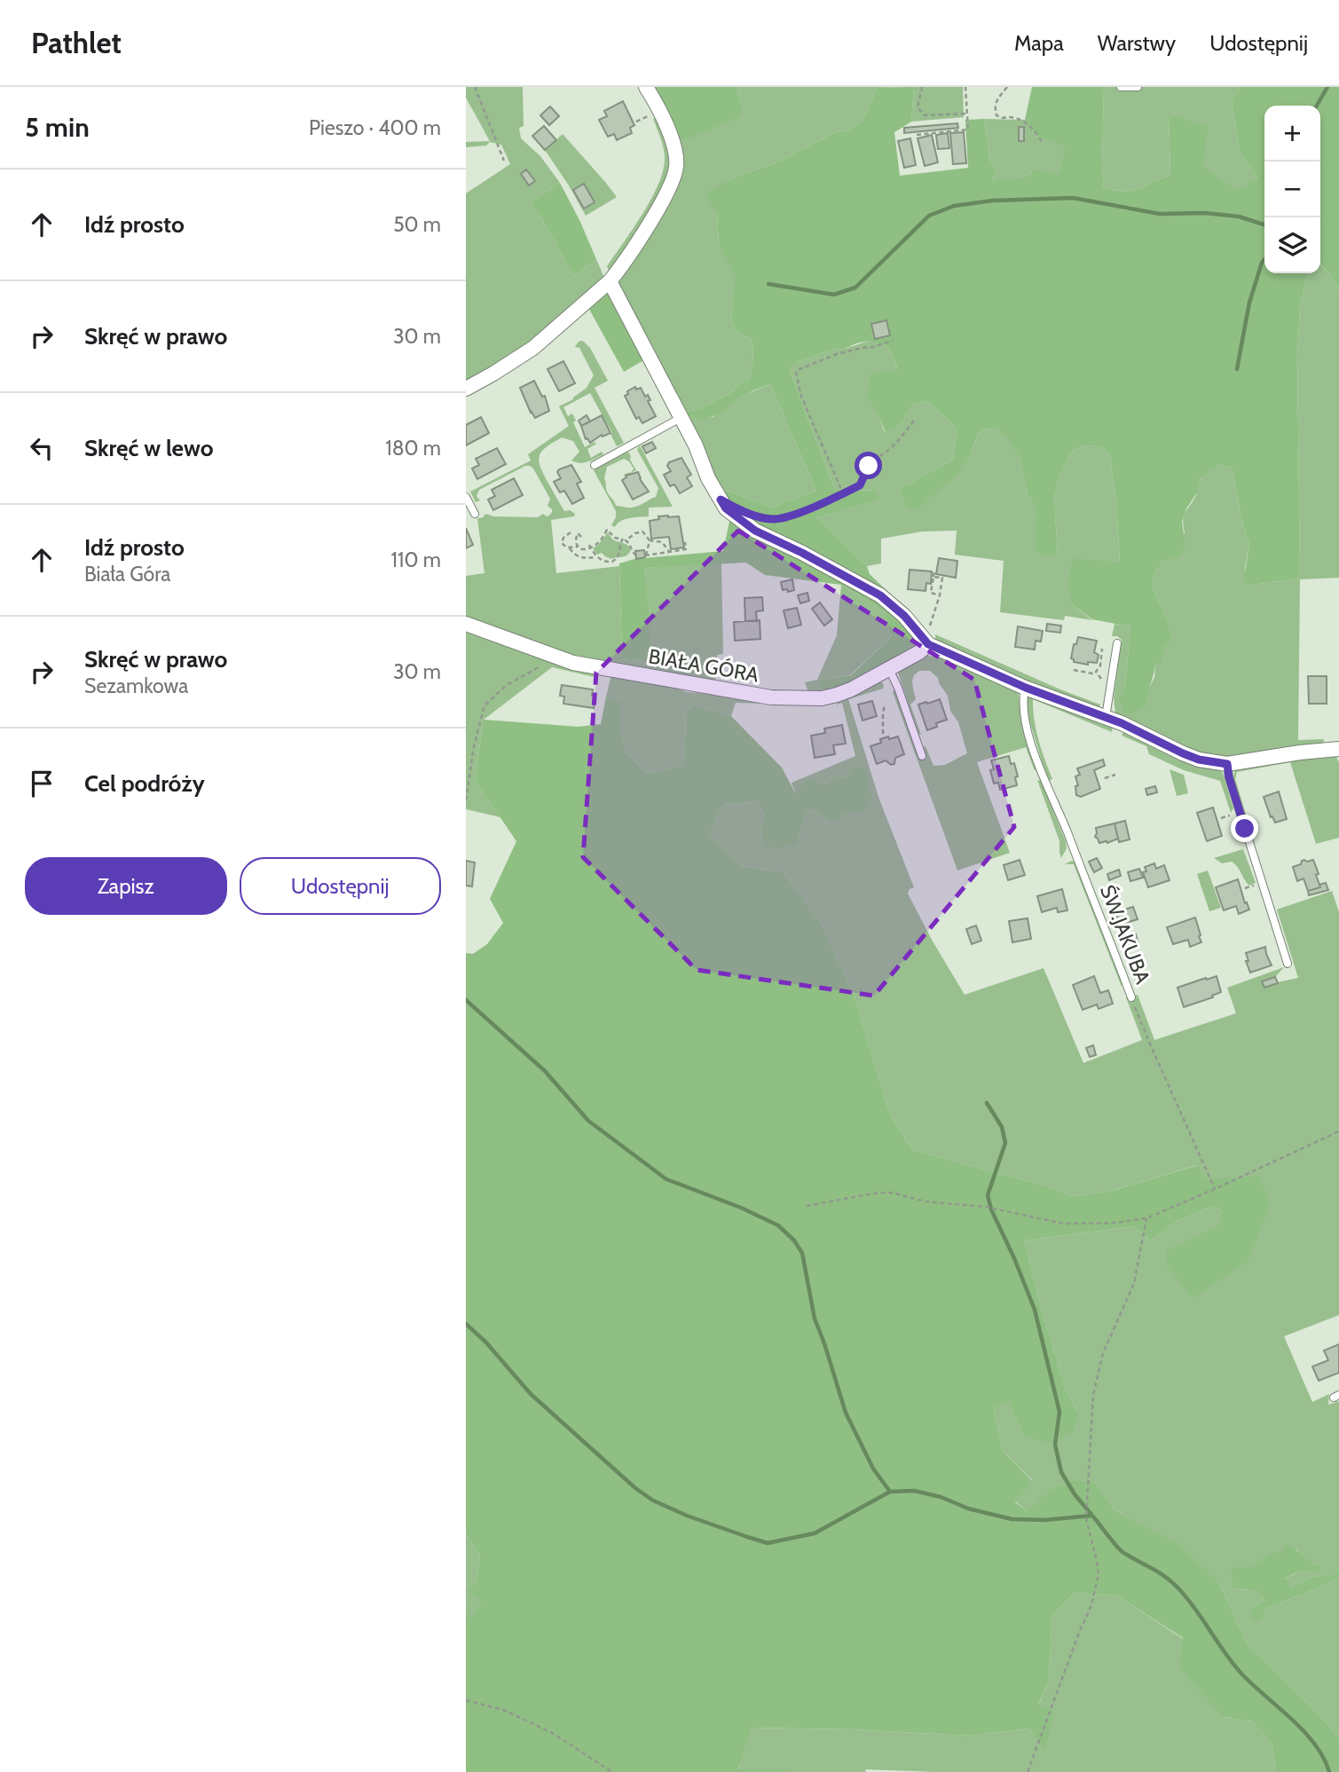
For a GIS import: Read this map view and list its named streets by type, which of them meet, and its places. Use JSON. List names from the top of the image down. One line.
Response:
{"streets":{"street":["BIAŁA GÓRA"],"lane":["ŚW.JAKUBA"]},"page":{"header":"Pathlet","nav":["Mapa","Warstwy","Udostępnij"],"heading":["5 min","Pieszo · 400 m"],"map_buttons":["+","−"],"list":[["Idź prosto","50 m"],["Skręć w prawo","30 m"],["Skręć w lewo","180 m"],["Idź prosto","Biała Góra","110 m"],["Skręć w prawo","Sezamkowa","30 m"],"Cel podróży"],"buttons":["Zapisz","Udostępnij"]}}
